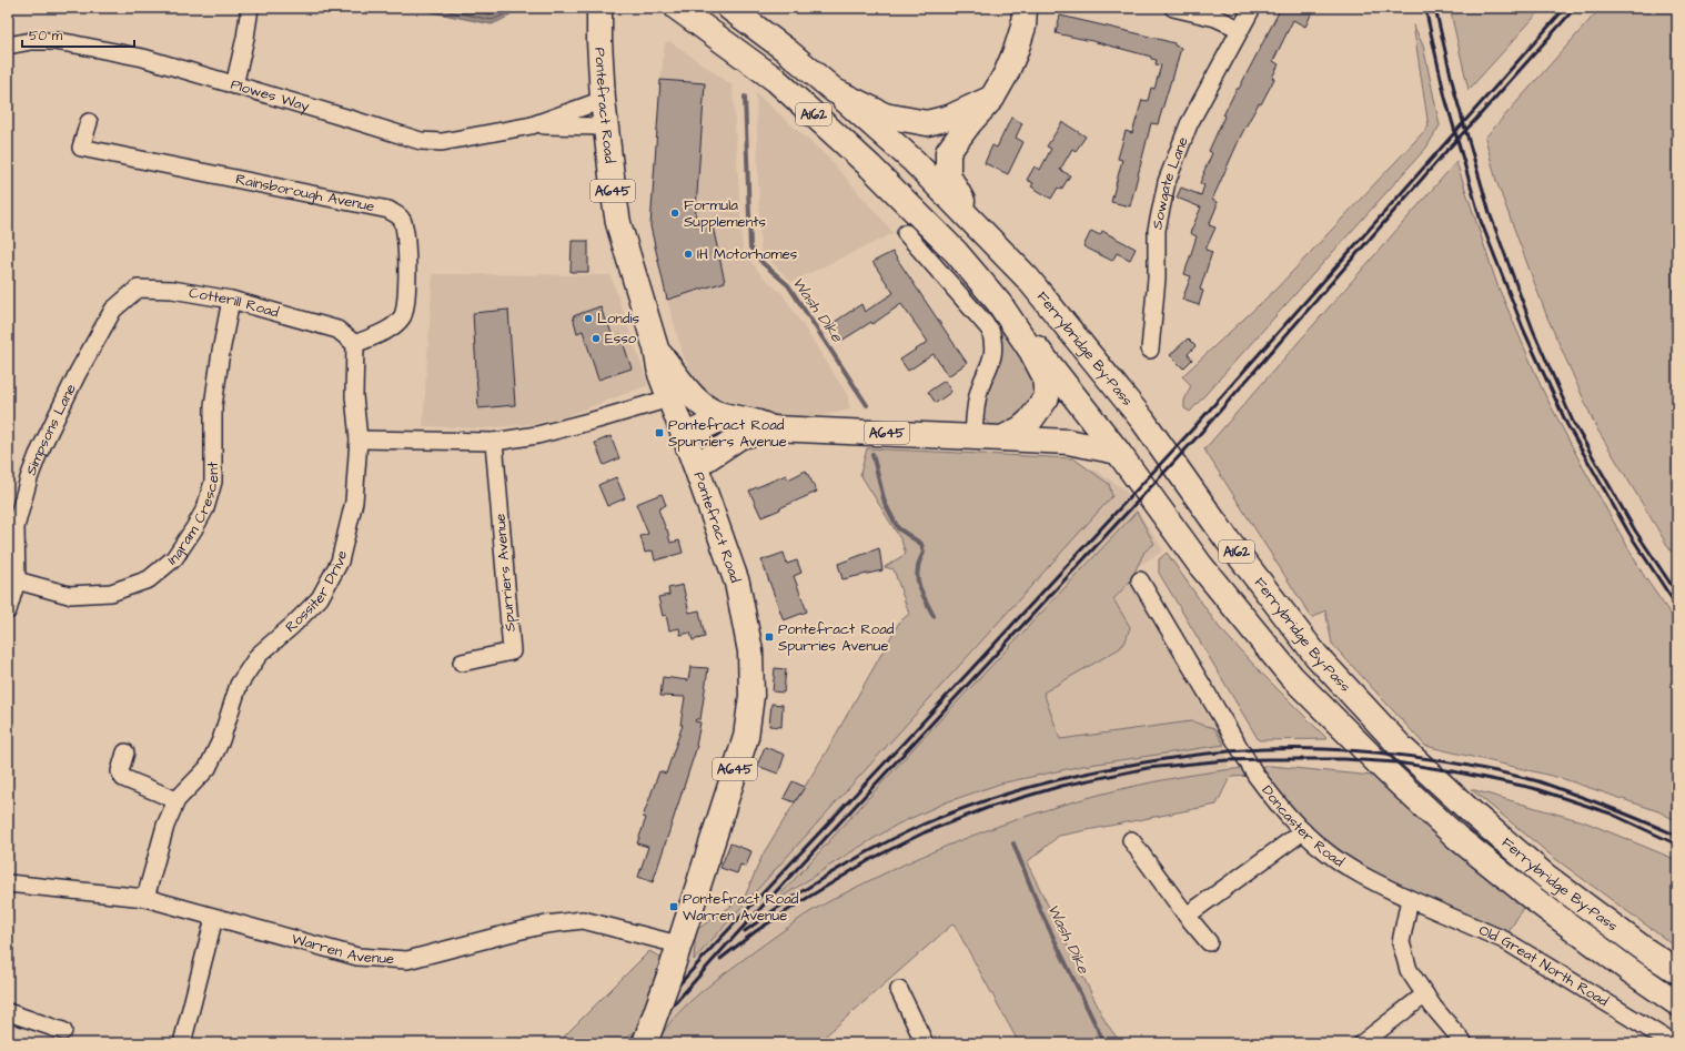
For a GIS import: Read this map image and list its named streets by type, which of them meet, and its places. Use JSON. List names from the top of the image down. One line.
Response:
{"streets":{"main road":["Pontefract Road","A162","A645","Ferrybridge By-Pass"],"street":["Plowes Way","Sowgate Lane","Rainsborough Avenue","Cotterill Road","Simpsons Lane","Ingram Crescent","Spurriers Avenue","Rossiter Drive","Doncaster Road","Warren Avenue","Old Great North Road"]},"crossings":[["Plowes Way","Pontefract Road"],["Pontefract Road","A645"],["Pontefract Road","Warren Avenue"],["A162","Ferrybridge By-Pass"],["Rainsborough Avenue","Cotterill Road"],["Rainsborough Avenue","Rossiter Drive"],["Cotterill Road","Simpsons Lane"],["Cotterill Road","Ingram Crescent"],["Cotterill Road","Rossiter Drive"],["Simpsons Lane","Ingram Crescent"],["Rossiter Drive","Warren Avenue"],["Doncaster Road","Old Great North Road"]],"water":["Wash Dike"],"places":{"other":["Formula Supplements","IH Motorhomes","Londis","Esso"],"transit":["Pontefract Road Spurriers Avenue","Pontefract Road Spurries Avenue","Pontefract Road Warren Avenue"]},"scale_bar":"50 m"}
